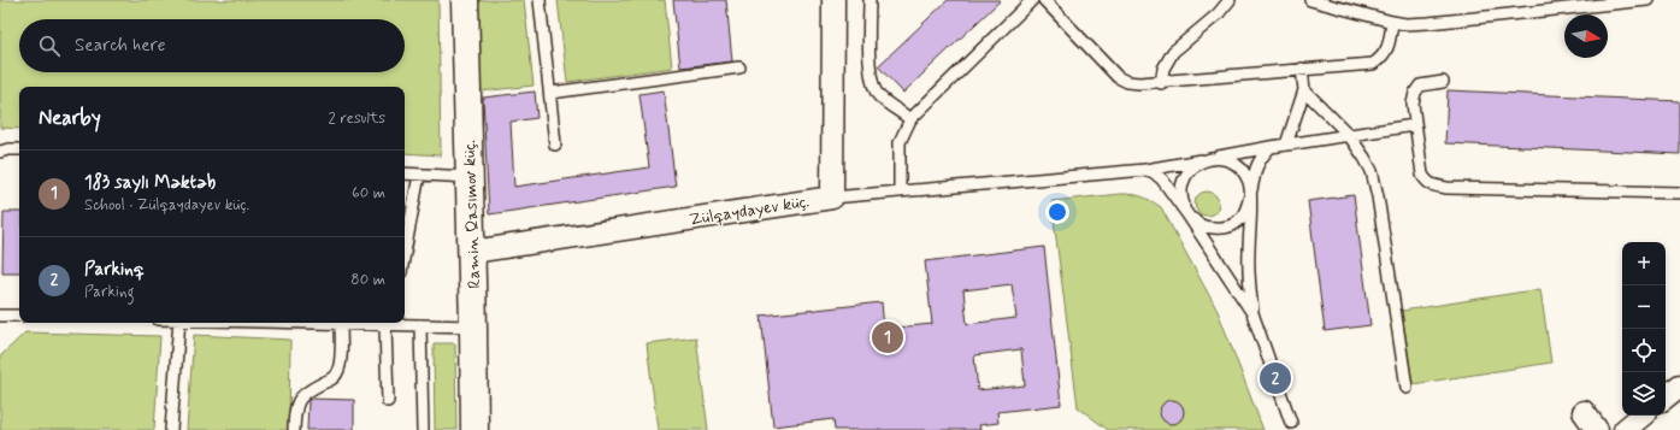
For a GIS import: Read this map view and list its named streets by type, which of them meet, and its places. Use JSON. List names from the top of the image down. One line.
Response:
{"streets":{"street":["Zülqaydayev küç.","Ramin Qasımov küç."]},"crossings":[["Zülqaydayev küç.","Ramin Qasımov küç."]],"north":"right","page":{"search":"Search here","heading":["Nearby","2 results"],"list":[{"mark":"1","name":"183 saylı Məktəb","note":"School · Zülqaydayev küç.","value":"60 m"},{"mark":"2","name":"Parkinq","note":"Parking","value":"80 m"}],"map_buttons":["+","−"],"pins":["1","2"]}}
